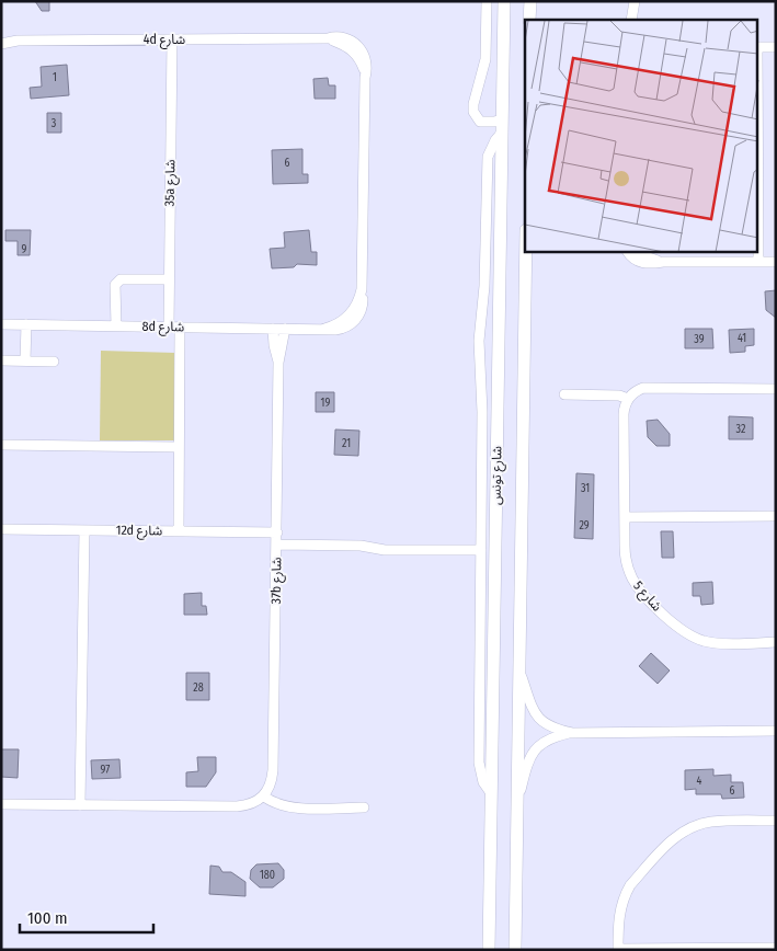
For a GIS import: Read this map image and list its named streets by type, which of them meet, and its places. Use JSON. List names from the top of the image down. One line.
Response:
{"streets":{"main road":["شارع تونس"],"street":["4d شارع","35a شارع","8d شارع","12d شارع","37b شارع","شارع 5"]},"crossings":[["4d شارع","35a شارع"],["4d شارع","8d شارع"],["35a شارع","8d شارع"],["8d شارع","37b شارع"],["12d شارع","37b شارع"]],"house_numbers":["1","3","6","9","41","39","19","32","21","31","29","28","97","4","6","180"],"scale_bar":"100 m"}
